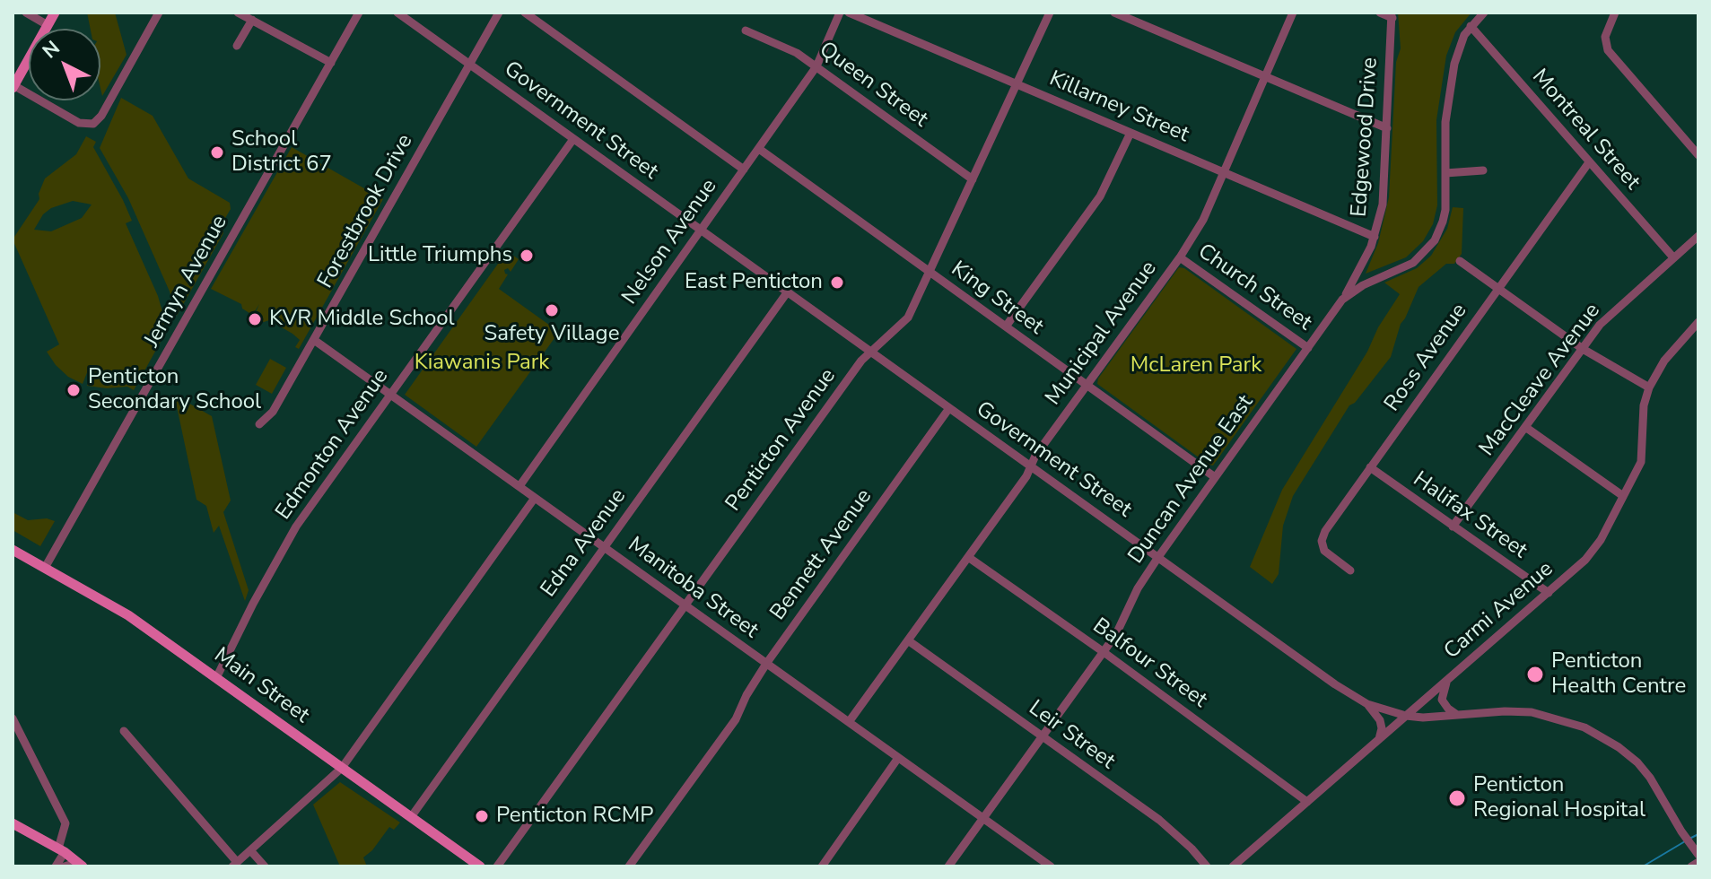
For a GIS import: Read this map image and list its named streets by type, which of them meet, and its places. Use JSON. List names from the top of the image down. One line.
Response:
{"streets":{"main road":["Main Street"],"street":["Queen Street","Killarney Street","Government Street","Montreal Street","Edgewood Drive","Forestbrook Drive","Nelson Avenue","Jermyn Avenue","Church Street","King Street","Municipal Avenue","Ross Avenue","MacCleave Avenue","Penticton Avenue","Edmonton Avenue","Duncan Avenue East","Halifax Street","Edna Avenue","Bennett Avenue","Manitoba Street","Carmi Avenue","Balfour Street","Leir Street"]},"crossings":[["Queen Street","Nelson Avenue"],["Queen Street","Penticton Avenue"],["Killarney Street","Edgewood Drive"],["Killarney Street","Municipal Avenue"],["Killarney Street","Penticton Avenue"],["Government Street","Forestbrook Drive"],["Government Street","Nelson Avenue"],["Government Street","Municipal Avenue"],["Government Street","Penticton Avenue"],["Government Street","Edmonton Avenue"],["Government Street","Duncan Avenue East"],["Government Street","Edna Avenue"],["Government Street","Bennett Avenue"],["Government Street","Carmi Avenue"],["Montreal Street","Ross Avenue"],["Montreal Street","MacCleave Avenue"],["Montreal Street","Duncan Avenue East"],["Edgewood Drive","Duncan Avenue East"],["Forestbrook Drive","Manitoba Street"],["Nelson Avenue","King Street"],["Nelson Avenue","Manitoba Street"],["Jermyn Avenue","Main Street"],["Church Street","Municipal Avenue"],["Church Street","Duncan Avenue East"],["King Street","Municipal Avenue"],["King Street","Penticton Avenue"],["King Street","Duncan Avenue East"],["Municipal Avenue","Manitoba Street"],["Municipal Avenue","Balfour Street"],["Municipal Avenue","Leir Street"],["Ross Avenue","Halifax Street"],["MacCleave Avenue","Halifax Street"],["Penticton Avenue","Manitoba Street"],["Edmonton Avenue","Manitoba Street"],["Edmonton Avenue","Main Street"],["Duncan Avenue East","Manitoba Street"],["Duncan Avenue East","Balfour Street"],["Duncan Avenue East","Leir Street"],["Halifax Street","Carmi Avenue"],["Edna Avenue","Manitoba Street"],["Edna Avenue","Main Street"],["Bennett Avenue","Manitoba Street"],["Carmi Avenue","Balfour Street"]],"parks":["Kiawanis Park","McLaren Park"],"places":["School District 67","Little Triumphs","East Penticton","Safety Village","KVR Middle School","Penticton Secondary School","Penticton Health Centre","Penticton Regional Hospital","Penticton RCMP"],"north":"top left"}
